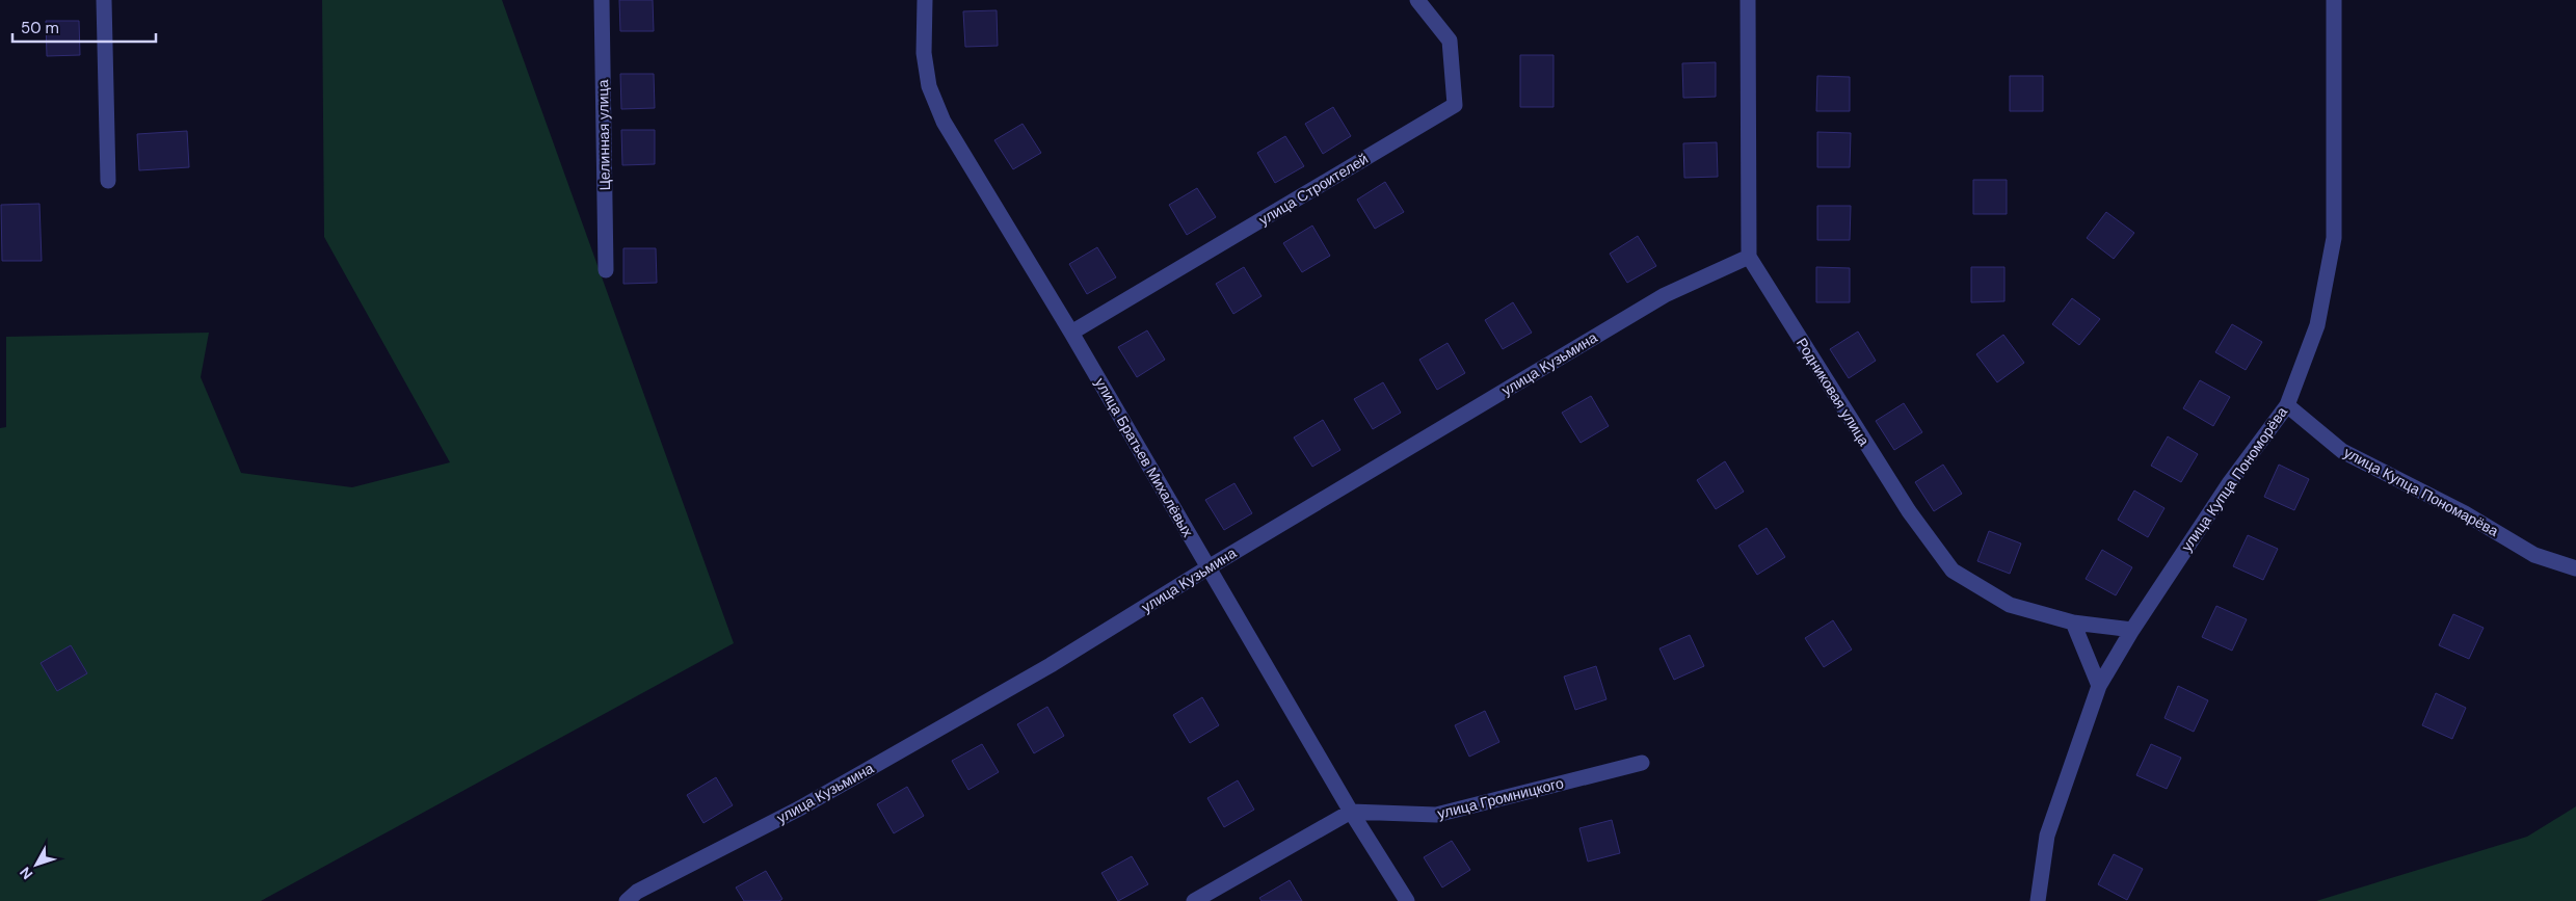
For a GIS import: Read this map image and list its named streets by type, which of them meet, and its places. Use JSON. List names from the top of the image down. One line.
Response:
{"streets":{"street":["Целинная улица","улица Строителей","улица Кузьмина","Родниковая улица","улица Братьев Михалёвых","улица Купца Пономорёва","улица Купца Пономарёва","улица Громницкого"]},"crossings":[["улица Строителей","улица Братьев Михалёвых"],["улица Кузьмина","Родниковая улица"],["улица Кузьмина","улица Братьев Михалёвых"],["Родниковая улица","улица Купца Пономорёва"],["улица Братьев Михалёвых","улица Громницкого"],["улица Купца Пономорёва","улица Купца Пономарёва"]],"scale_bar":"50 m","north":"bottom left"}
